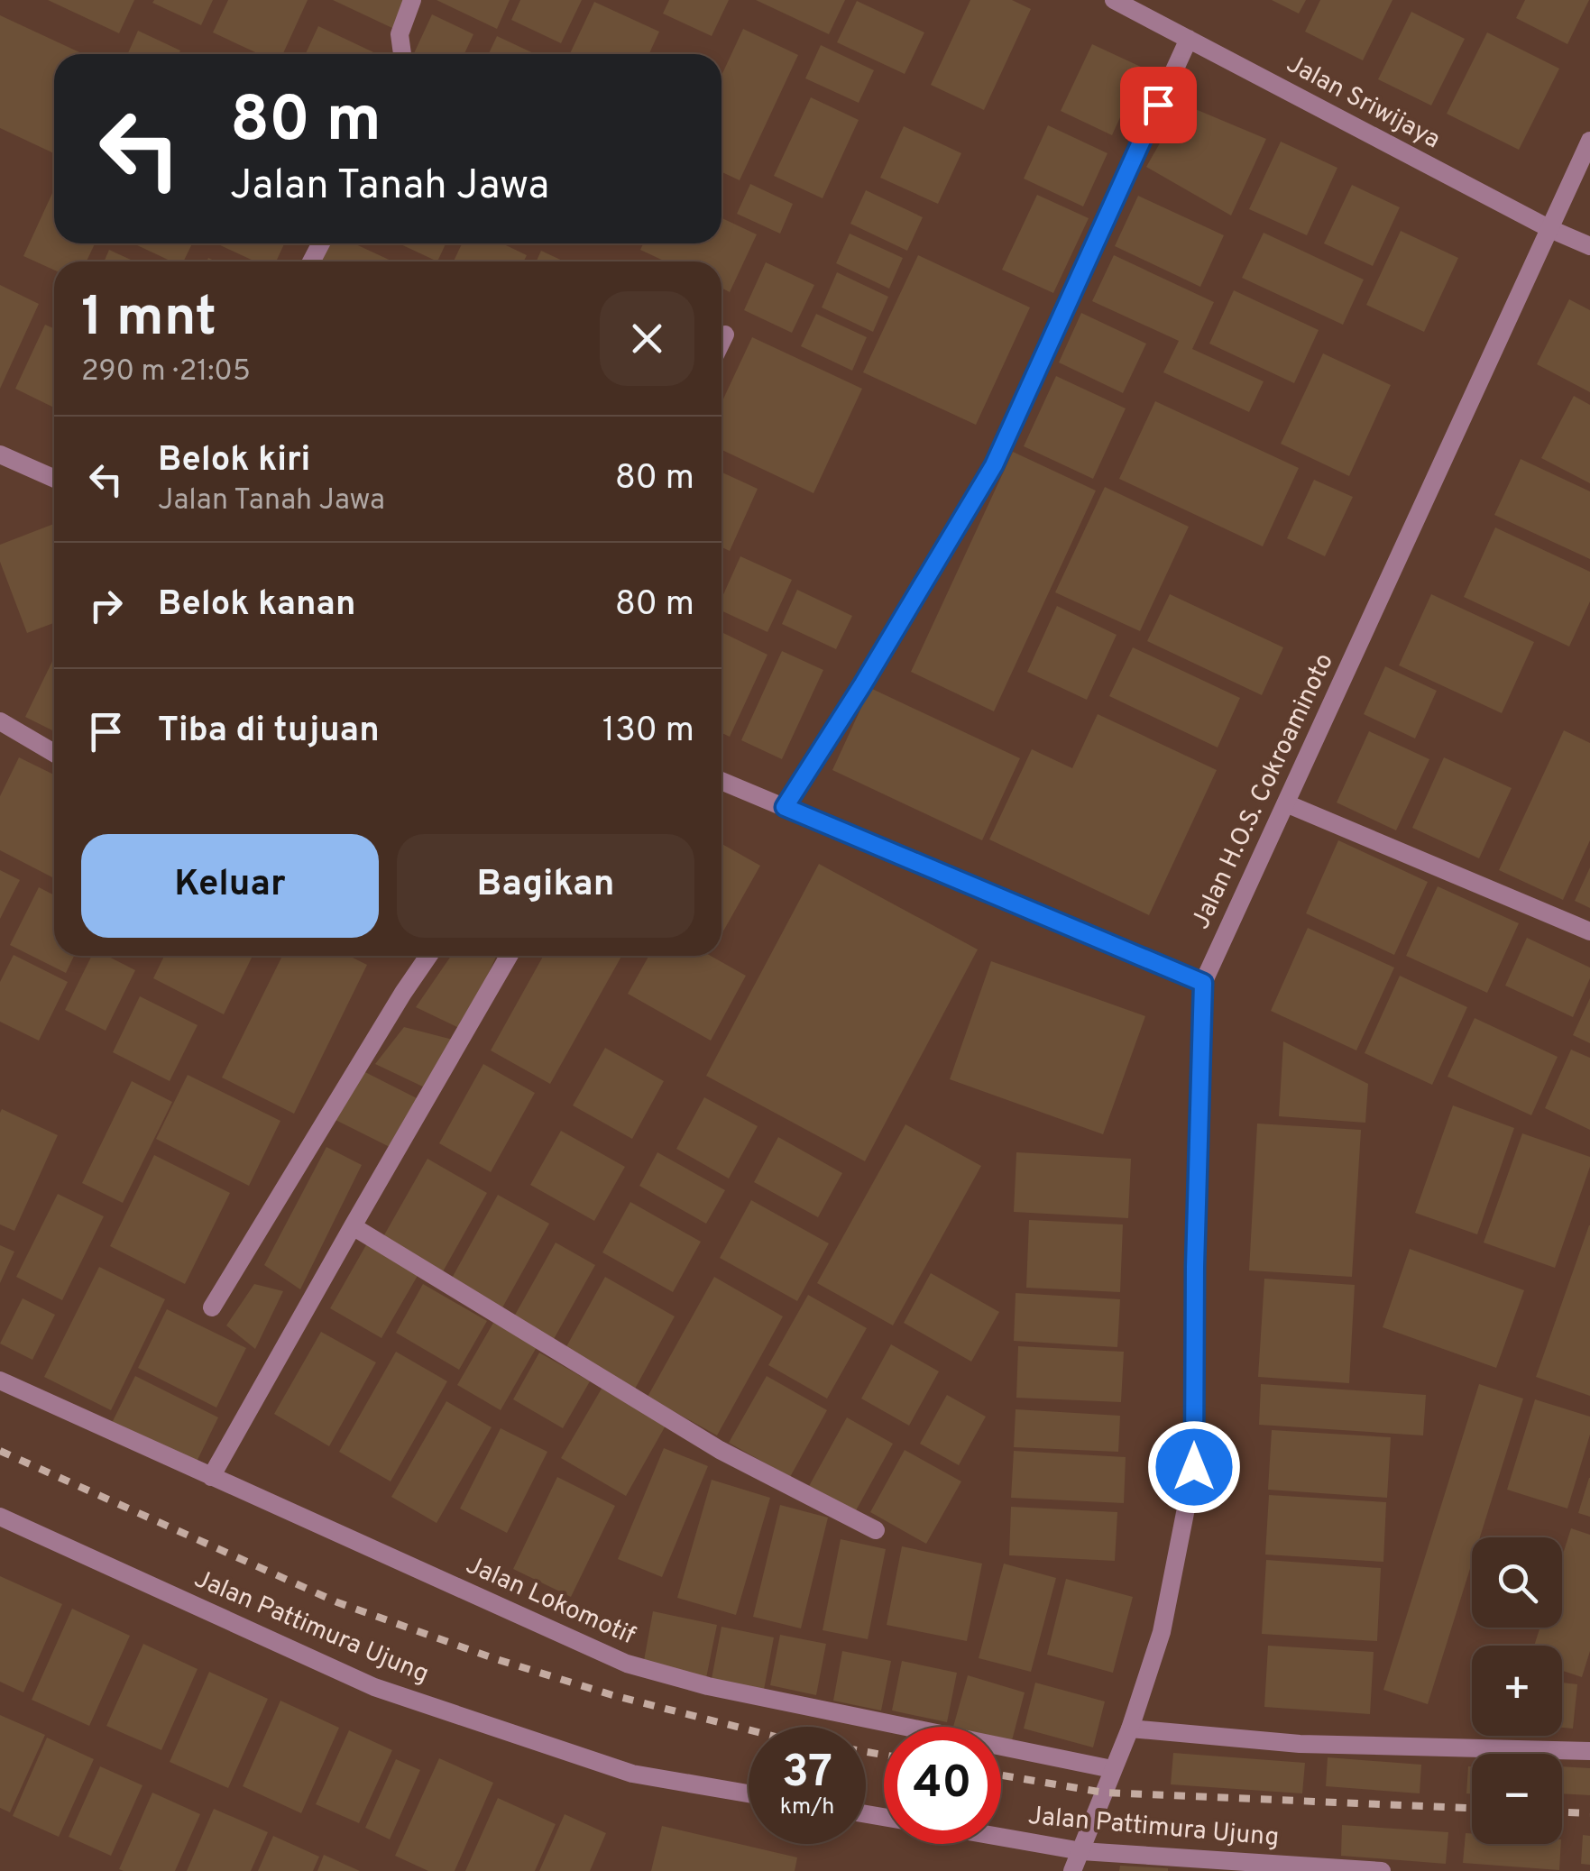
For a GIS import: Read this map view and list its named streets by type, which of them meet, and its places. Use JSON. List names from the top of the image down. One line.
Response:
{"streets":{"street":["Jalan Sriwijaya","Jalan H.O.S. Cokroaminoto","Jalan Lokomotif","Jalan Pattimura Ujung"]},"crossings":[["Jalan Sriwijaya","Jalan H.O.S. Cokroaminoto"],["Jalan H.O.S. Cokroaminoto","Jalan Lokomotif"],["Jalan H.O.S. Cokroaminoto","Jalan Pattimura Ujung"]],"page":{"turn":["80 m","Jalan Tanah Jawa"],"heading":["1 mnt","290 m · 21:05"],"list":[{"name":"Belok kiri","note":"Jalan Tanah Jawa","value":"80 m"},{"name":"Belok kanan","value":"80 m"},{"name":"Tiba di tujuan","value":"130 m"}],"buttons":["Keluar","Bagikan"],"map_buttons":["+","−"],"speed":"37 km/h","limit":"40"}}
